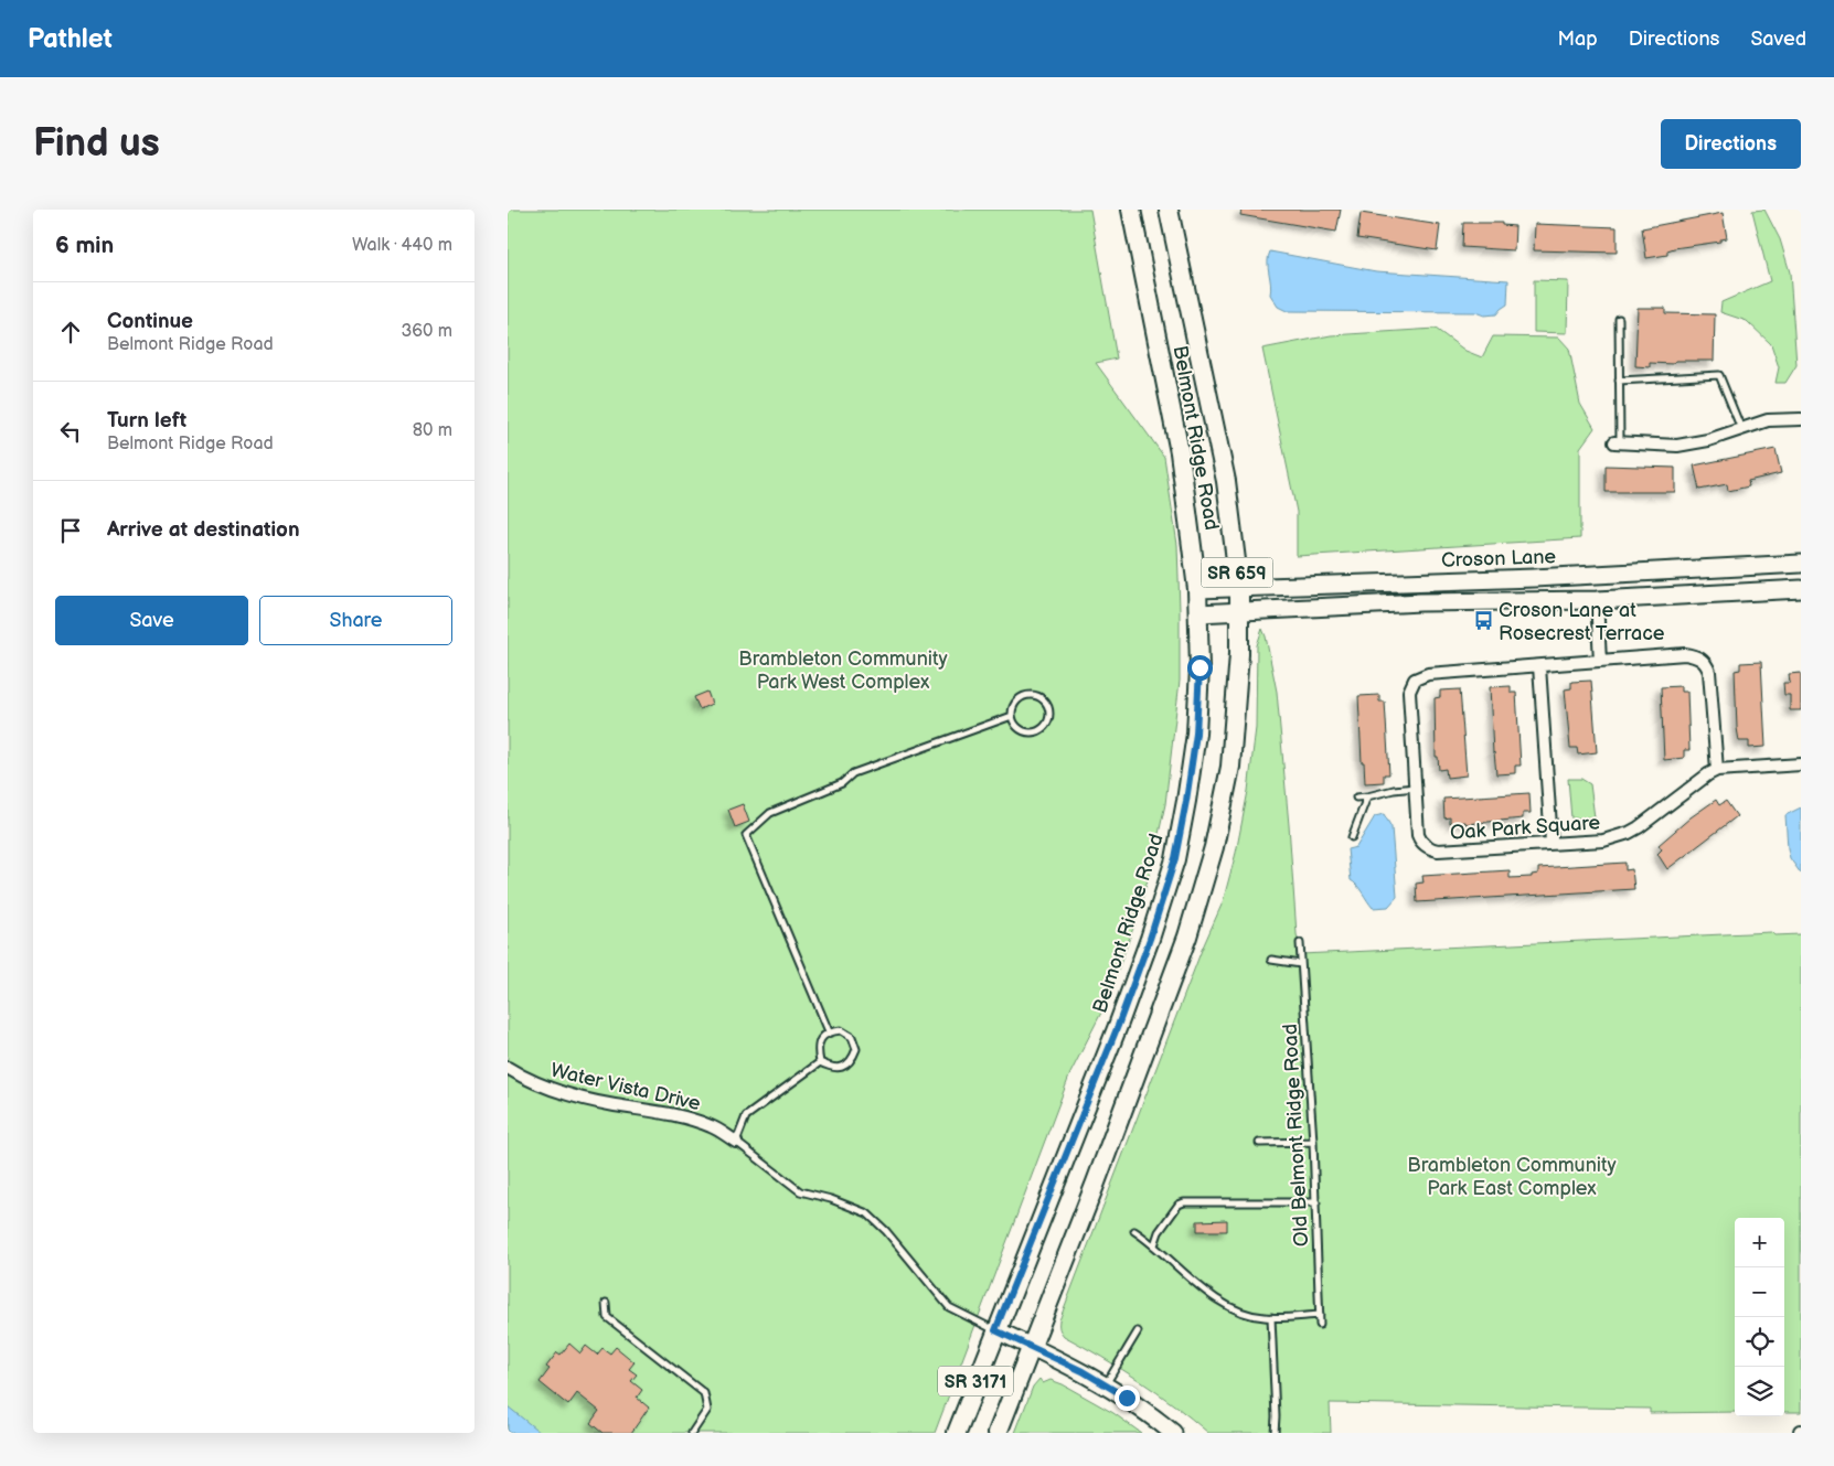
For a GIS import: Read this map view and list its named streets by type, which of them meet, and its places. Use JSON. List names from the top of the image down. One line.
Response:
{"streets":{"main road":["Belmont Ridge Road","Croson Lane","SR 659","SR 3171"],"street":["Oak Park Square","Water Vista Drive"],"lane":["Old Belmont Ridge Road"]},"crossings":[["Belmont Ridge Road","Croson Lane"],["Belmont Ridge Road","SR 3171"]],"parks":["Brambleton Community Park West Complex","Brambleton Community Park East Complex"],"places":{"bus stop":["Croson Lane at Rosecrest Terrace"]},"page":{"header":"Pathlet","nav":["Map","Directions","Saved"],"buttons":["Directions",["Save","Share"]],"title":"Find us","heading":["6 min","Walk · 440 m"],"list":[["Continue","Belmont Ridge Road","360 m"],["Turn left","Belmont Ridge Road","80 m"],"Arrive at destination"],"map_buttons":["+","−"]}}
